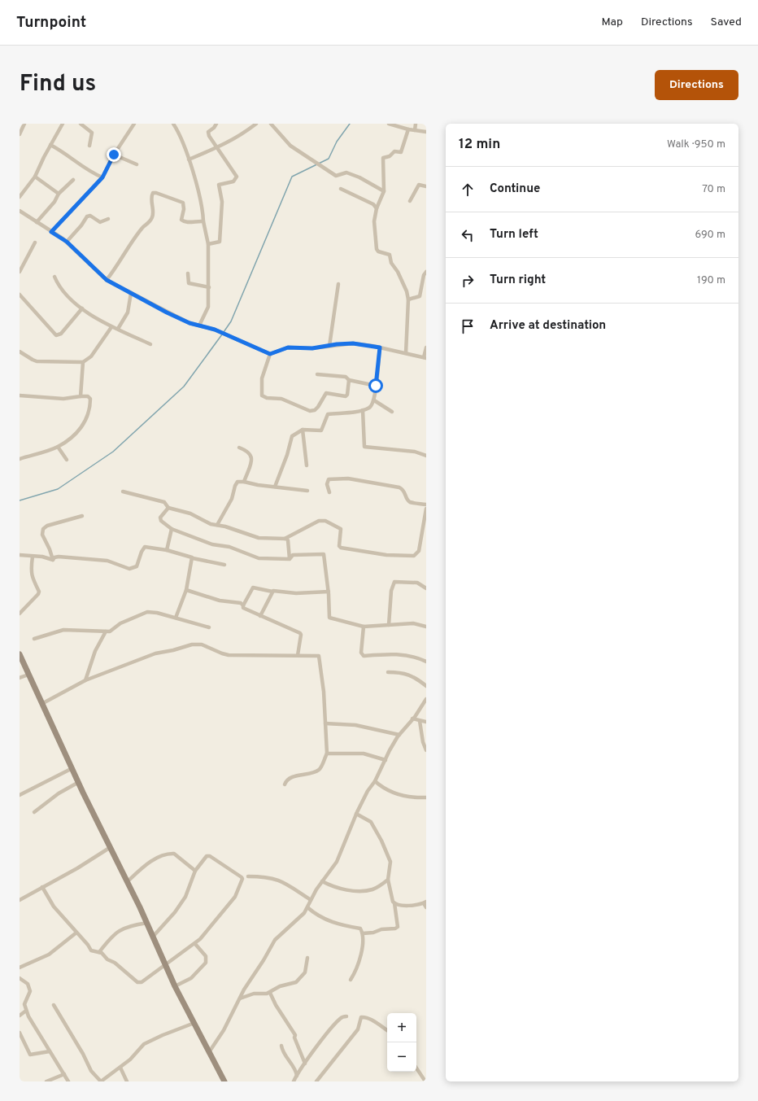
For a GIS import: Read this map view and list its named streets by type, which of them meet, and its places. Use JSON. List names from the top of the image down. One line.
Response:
{"page":{"header":"Turnpoint","nav":["Map","Directions","Saved"],"title":"Find us","buttons":"Directions","heading":["12 min","Walk · 950 m"],"list":[["Continue","70 m"],["Turn left","690 m"],["Turn right","190 m"],"Arrive at destination"],"map_buttons":["+","−"]}}
